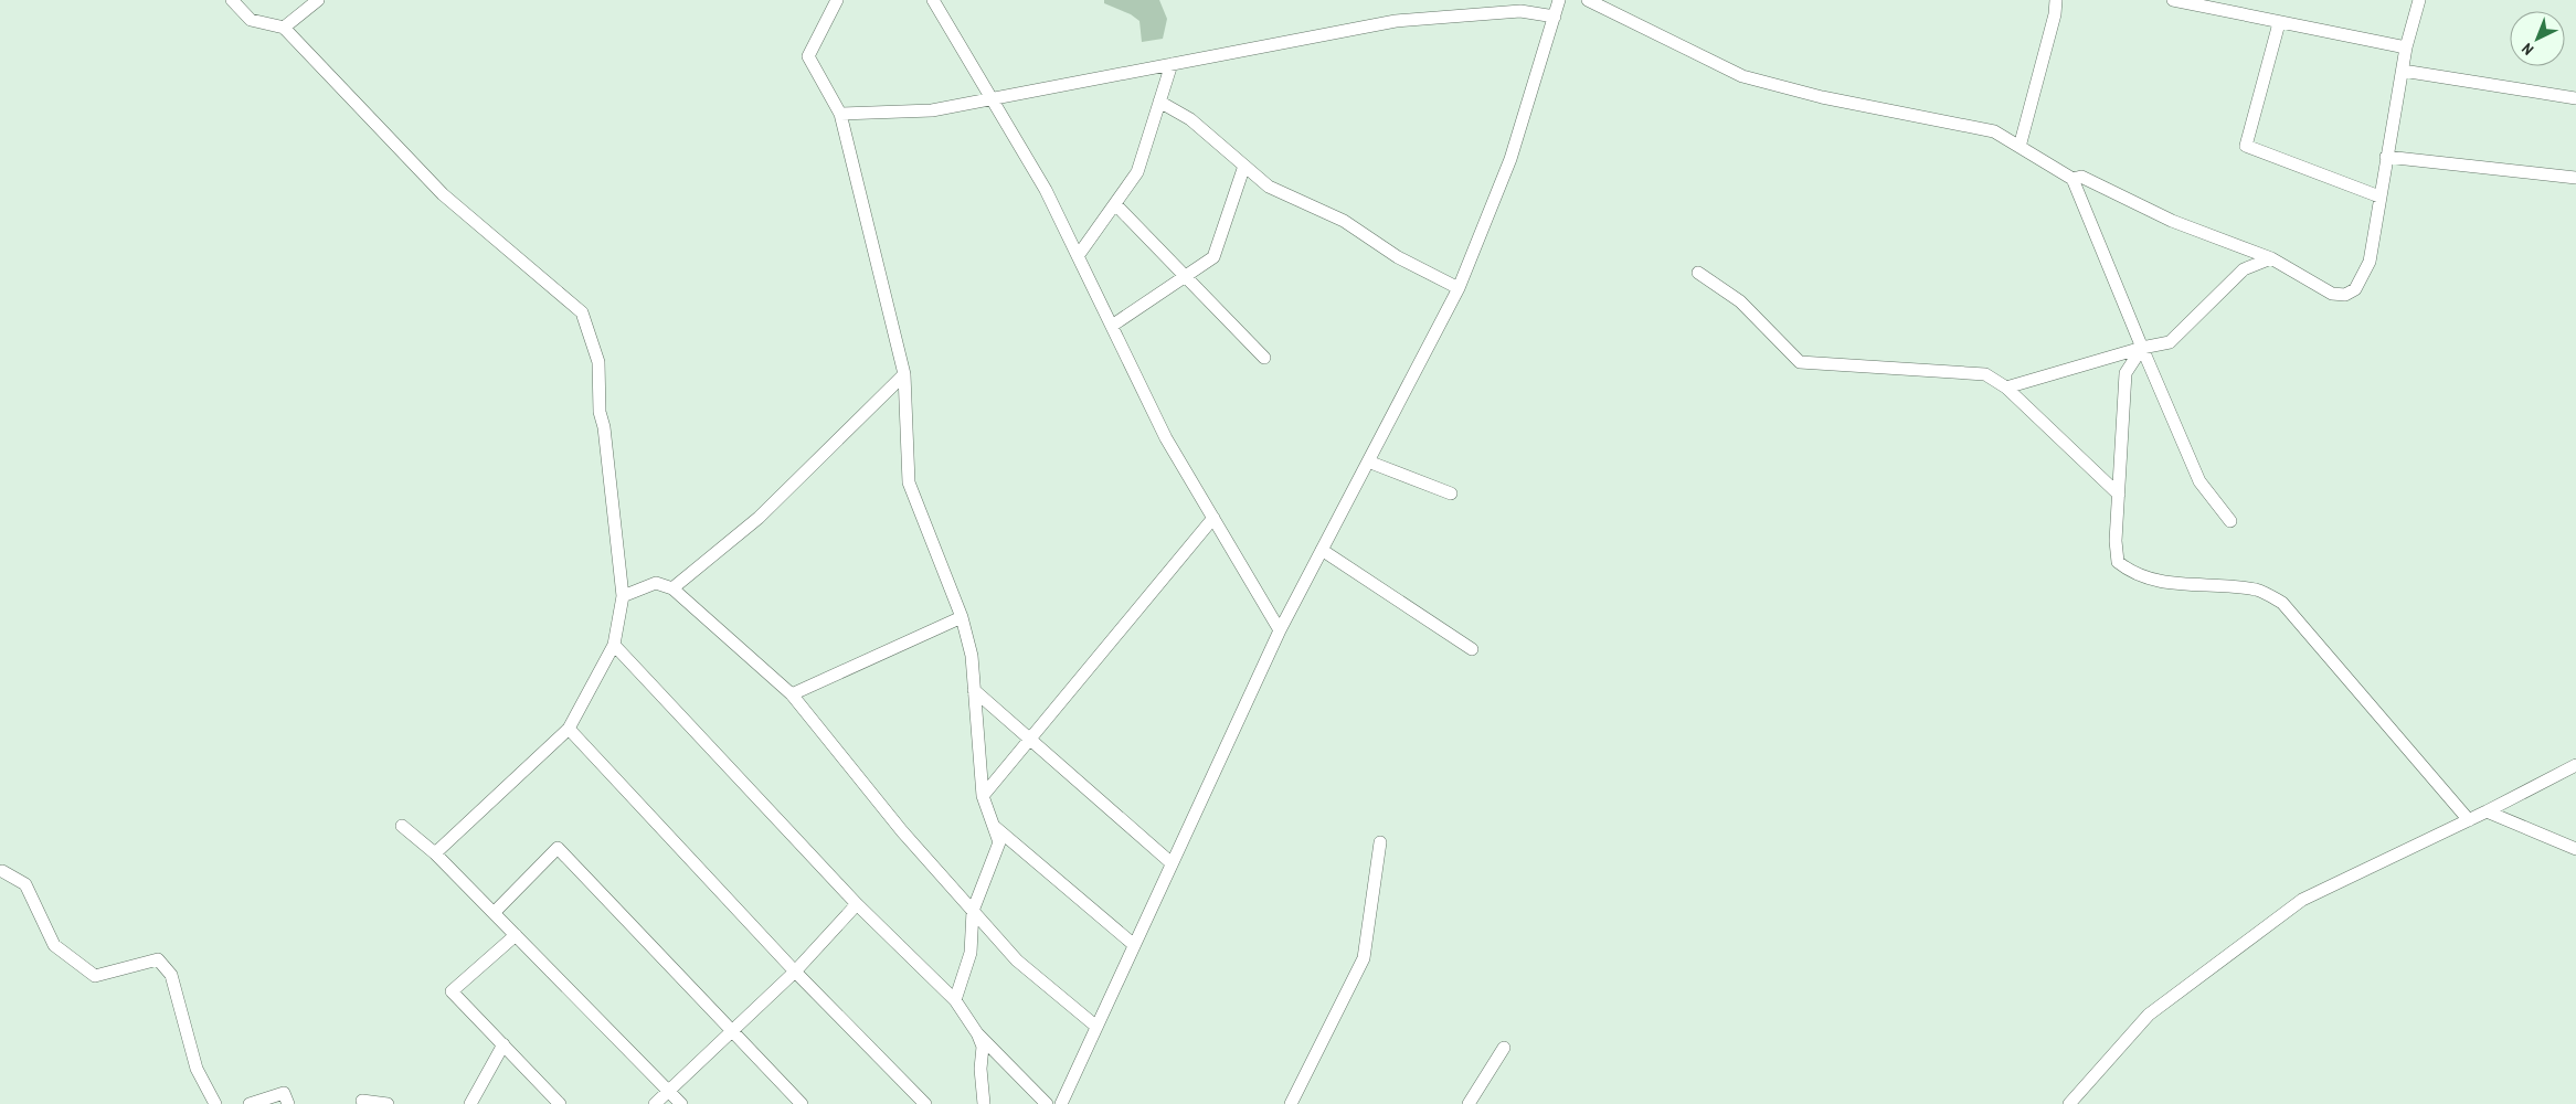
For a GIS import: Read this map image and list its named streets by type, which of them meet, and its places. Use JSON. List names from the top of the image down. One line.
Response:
{"north":"bottom left"}
